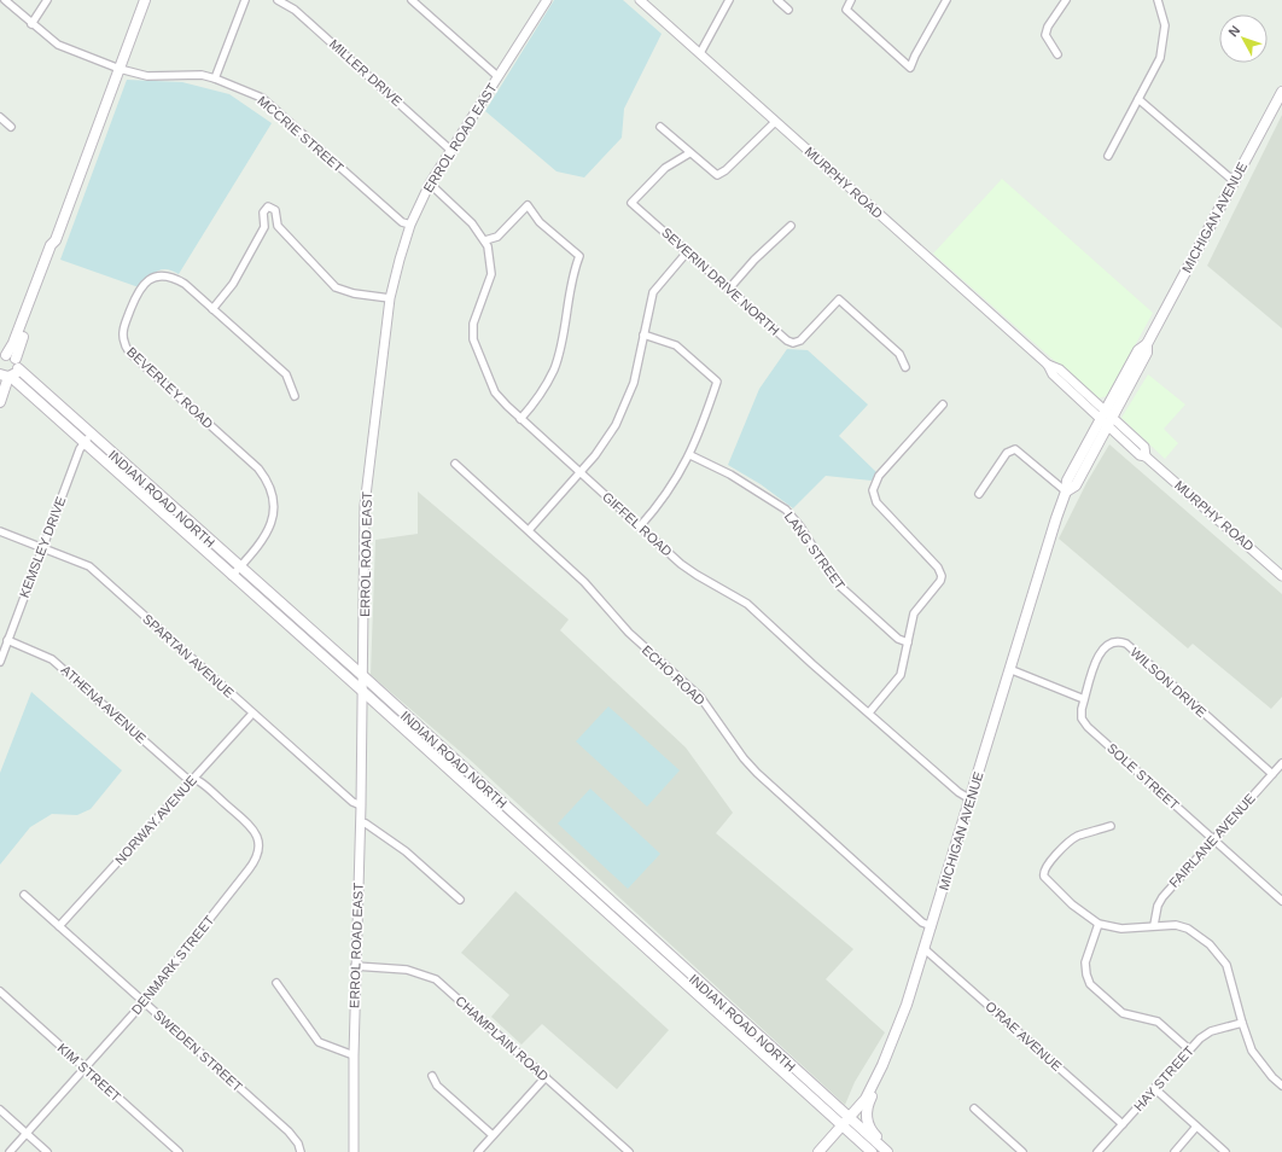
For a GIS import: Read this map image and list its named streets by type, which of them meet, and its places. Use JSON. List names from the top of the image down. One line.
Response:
{"streets":{"main road":["MICHIGAN AVENUE","INDIAN ROAD NORTH"],"street":["MILLER DRIVE","MCCRIE STREET","ERROL ROAD EAST","MURPHY ROAD","SEVERIN DRIVE NORTH","BEVERLEY ROAD","GIFFEL ROAD","KEMSLEY DRIVE","LANG STREET","SPARTAN AVENUE","ECHO ROAD","WILSON DRIVE","ATHENA AVENUE","SOLE STREET","NORWAY AVENUE","FAIRLANE AVENUE","DENMARK STREET","O'RAE AVENUE","CHAMPLAIN ROAD","SWEDEN STREET","KIM STREET","HAY STREET"]},"crossings":[["MILLER DRIVE","ERROL ROAD EAST"],["MCCRIE STREET","ERROL ROAD EAST"],["ERROL ROAD EAST","INDIAN ROAD NORTH"],["ERROL ROAD EAST","GIFFEL ROAD"],["ERROL ROAD EAST","SPARTAN AVENUE"],["ERROL ROAD EAST","CHAMPLAIN ROAD"],["MURPHY ROAD","MICHIGAN AVENUE"],["MICHIGAN AVENUE","INDIAN ROAD NORTH"],["MICHIGAN AVENUE","GIFFEL ROAD"],["MICHIGAN AVENUE","ECHO ROAD"],["MICHIGAN AVENUE","O'RAE AVENUE"],["BEVERLEY ROAD","INDIAN ROAD NORTH"],["INDIAN ROAD NORTH","KEMSLEY DRIVE"],["KEMSLEY DRIVE","SPARTAN AVENUE"],["KEMSLEY DRIVE","ATHENA AVENUE"],["SPARTAN AVENUE","NORWAY AVENUE"],["WILSON DRIVE","SOLE STREET"],["WILSON DRIVE","FAIRLANE AVENUE"],["ATHENA AVENUE","NORWAY AVENUE"],["ATHENA AVENUE","DENMARK STREET"],["SOLE STREET","FAIRLANE AVENUE"],["NORWAY AVENUE","DENMARK STREET"],["NORWAY AVENUE","SWEDEN STREET"],["DENMARK STREET","SWEDEN STREET"],["DENMARK STREET","KIM STREET"],["O'RAE AVENUE","HAY STREET"]],"north":"top left"}
